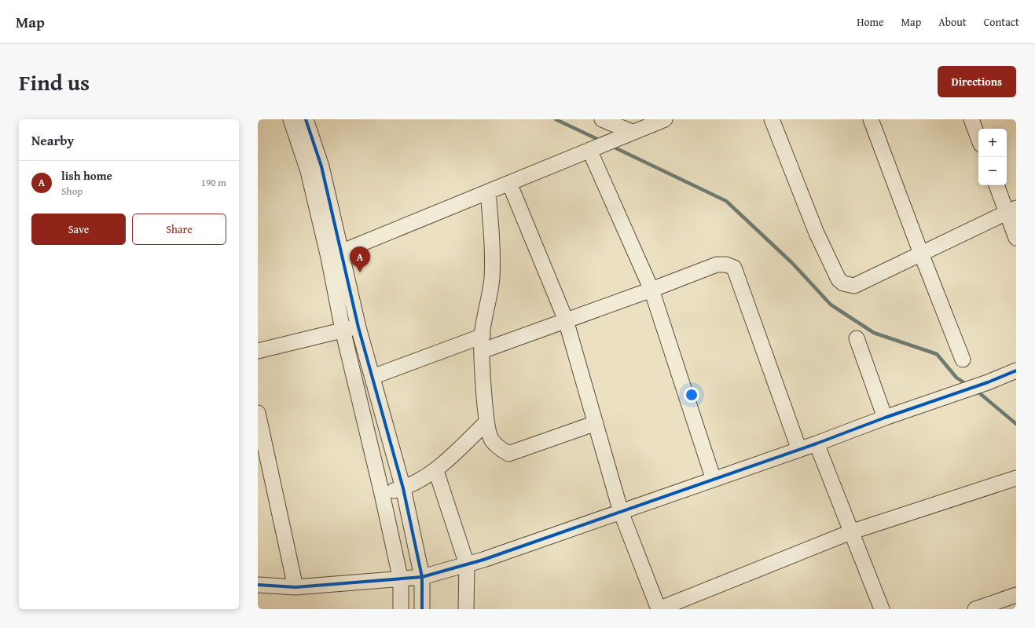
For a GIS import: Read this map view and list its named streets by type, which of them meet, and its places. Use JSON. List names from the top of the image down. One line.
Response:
{"page":{"header":"Map","nav":["Home","Map","About","Contact"],"title":"Find us","buttons":["Directions",["Save","Share"]],"heading":"Nearby","map_buttons":["+","−"],"list":[{"mark":"A","name":"lish home","note":"Shop","value":"190 m"}],"pins":"A"}}
